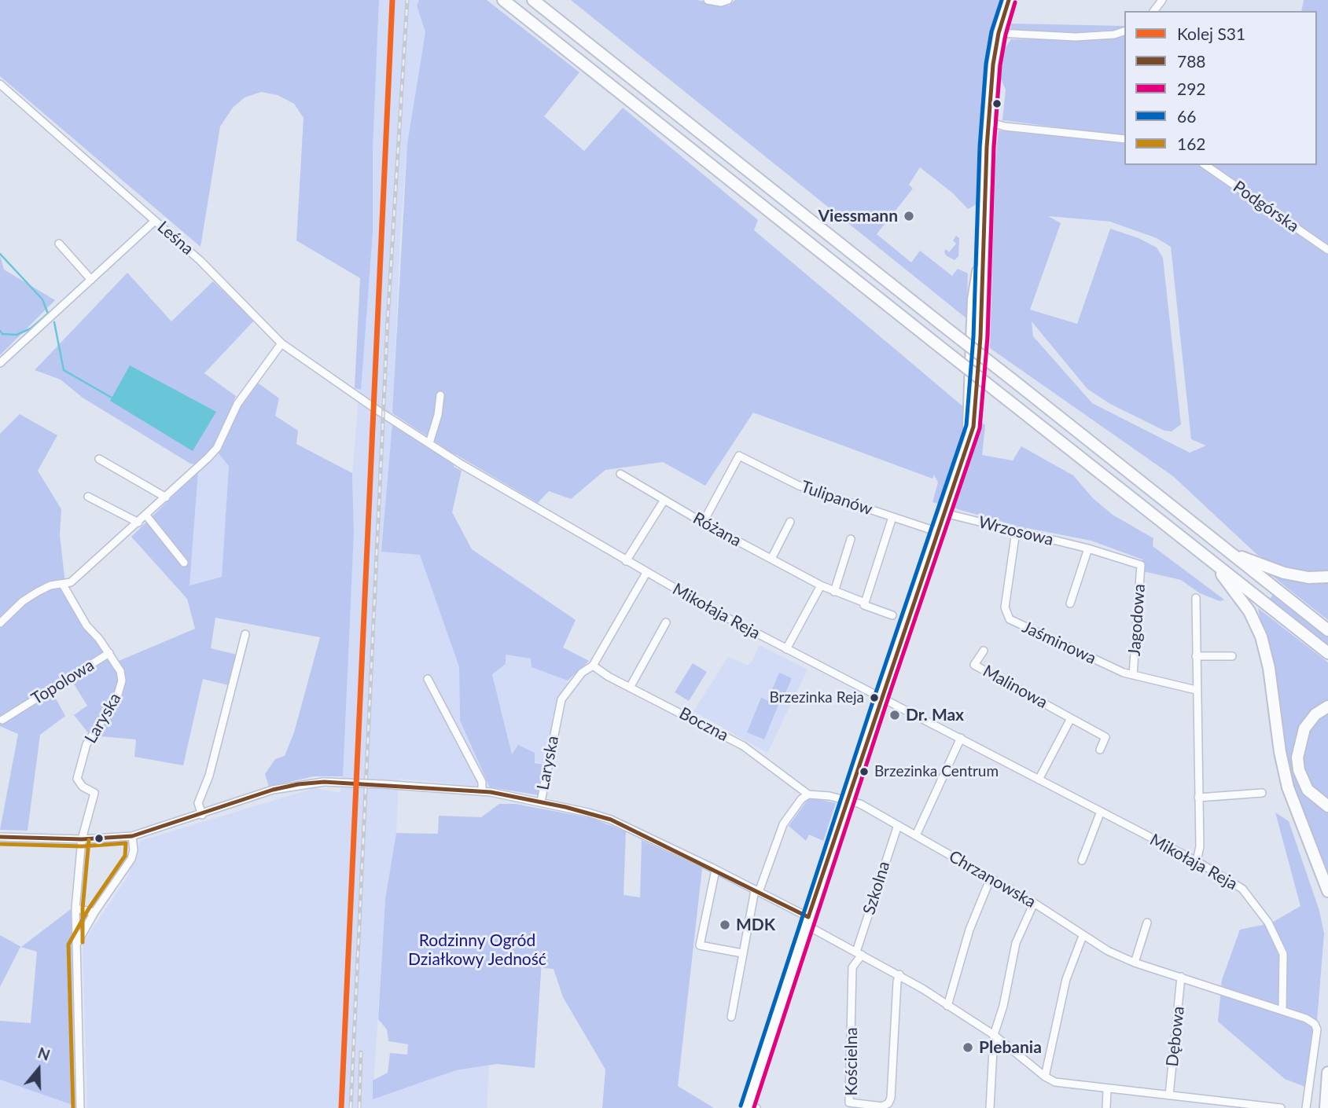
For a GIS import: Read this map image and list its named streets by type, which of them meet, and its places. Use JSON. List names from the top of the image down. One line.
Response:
{"streets":{"street":["Podgórska","Leśna","Tulipanów","Różana","Wrzosowa","Mikołaja Reja","Jagodowa","Jaśminowa","Topolowa","Malinowa","Laryska","Boczna","Chrzanowska","Szkolna","Dębowa","Kościelna"]},"crossings":[["Leśna","Mikołaja Reja"],["Tulipanów","Różana"],["Wrzosowa","Jagodowa"],["Wrzosowa","Jaśminowa"],["Mikołaja Reja","Boczna"],["Mikołaja Reja","Chrzanowska"],["Jagodowa","Jaśminowa"],["Topolowa","Laryska"],["Laryska","Boczna"],["Boczna","Chrzanowska"],["Chrzanowska","Szkolna"],["Chrzanowska","Dębowa"],["Szkolna","Kościelna"]],"parks":["Rodzinny Ogród Działkowy Jedność"],"places":["Viessmann","Brzezinka Reja","Dr. Max","Brzezinka Centrum","MDK","Plebania"],"lines":["rail line S31","transit line 788","transit line 66","transit line 292","transit line 162"],"legend":["Kolej S31","788","292","66","162"],"north":"top"}
